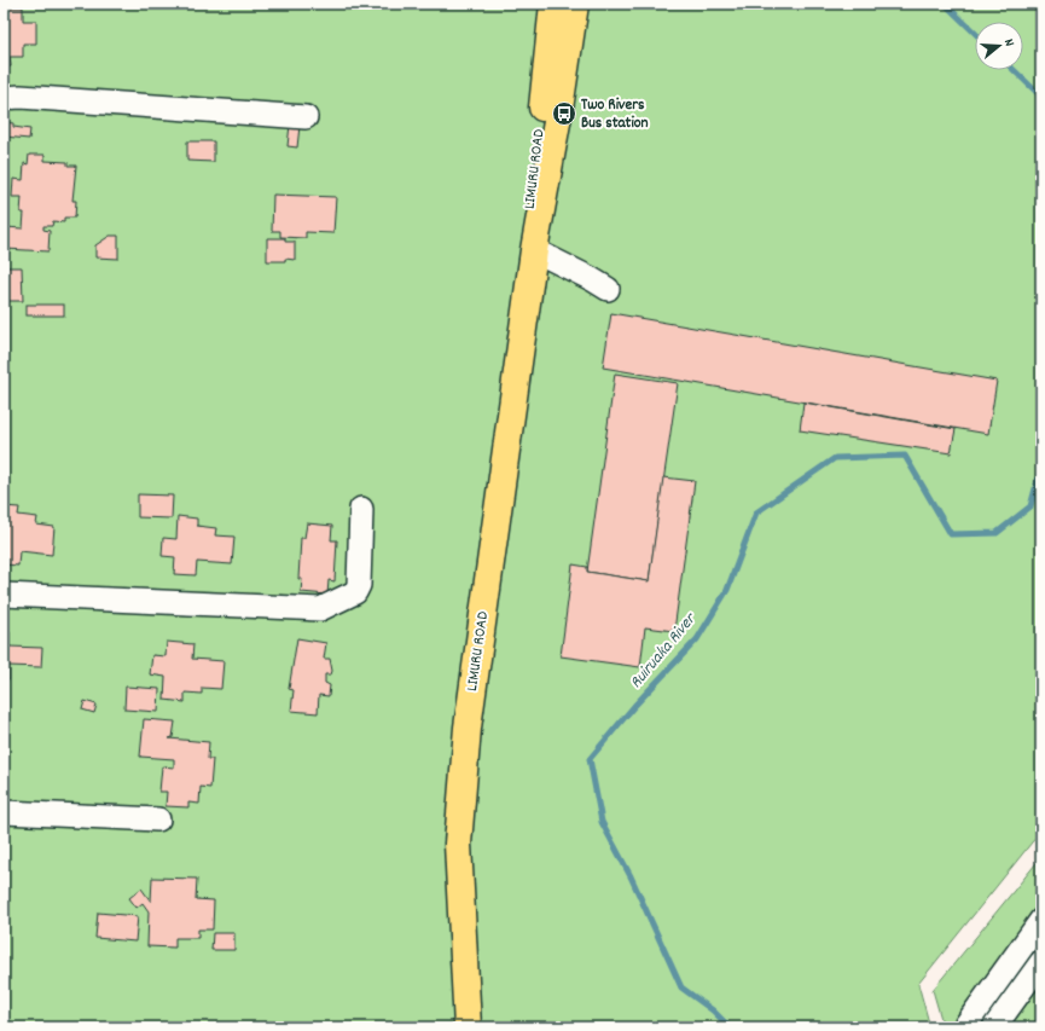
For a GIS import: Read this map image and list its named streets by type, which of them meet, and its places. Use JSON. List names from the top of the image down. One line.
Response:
{"streets":{"main road":["LIMURU ROAD"]},"water":["Ruiruaka River"],"places":{"bus stop":["Two Rivers Bus station"]},"north":"right"}
